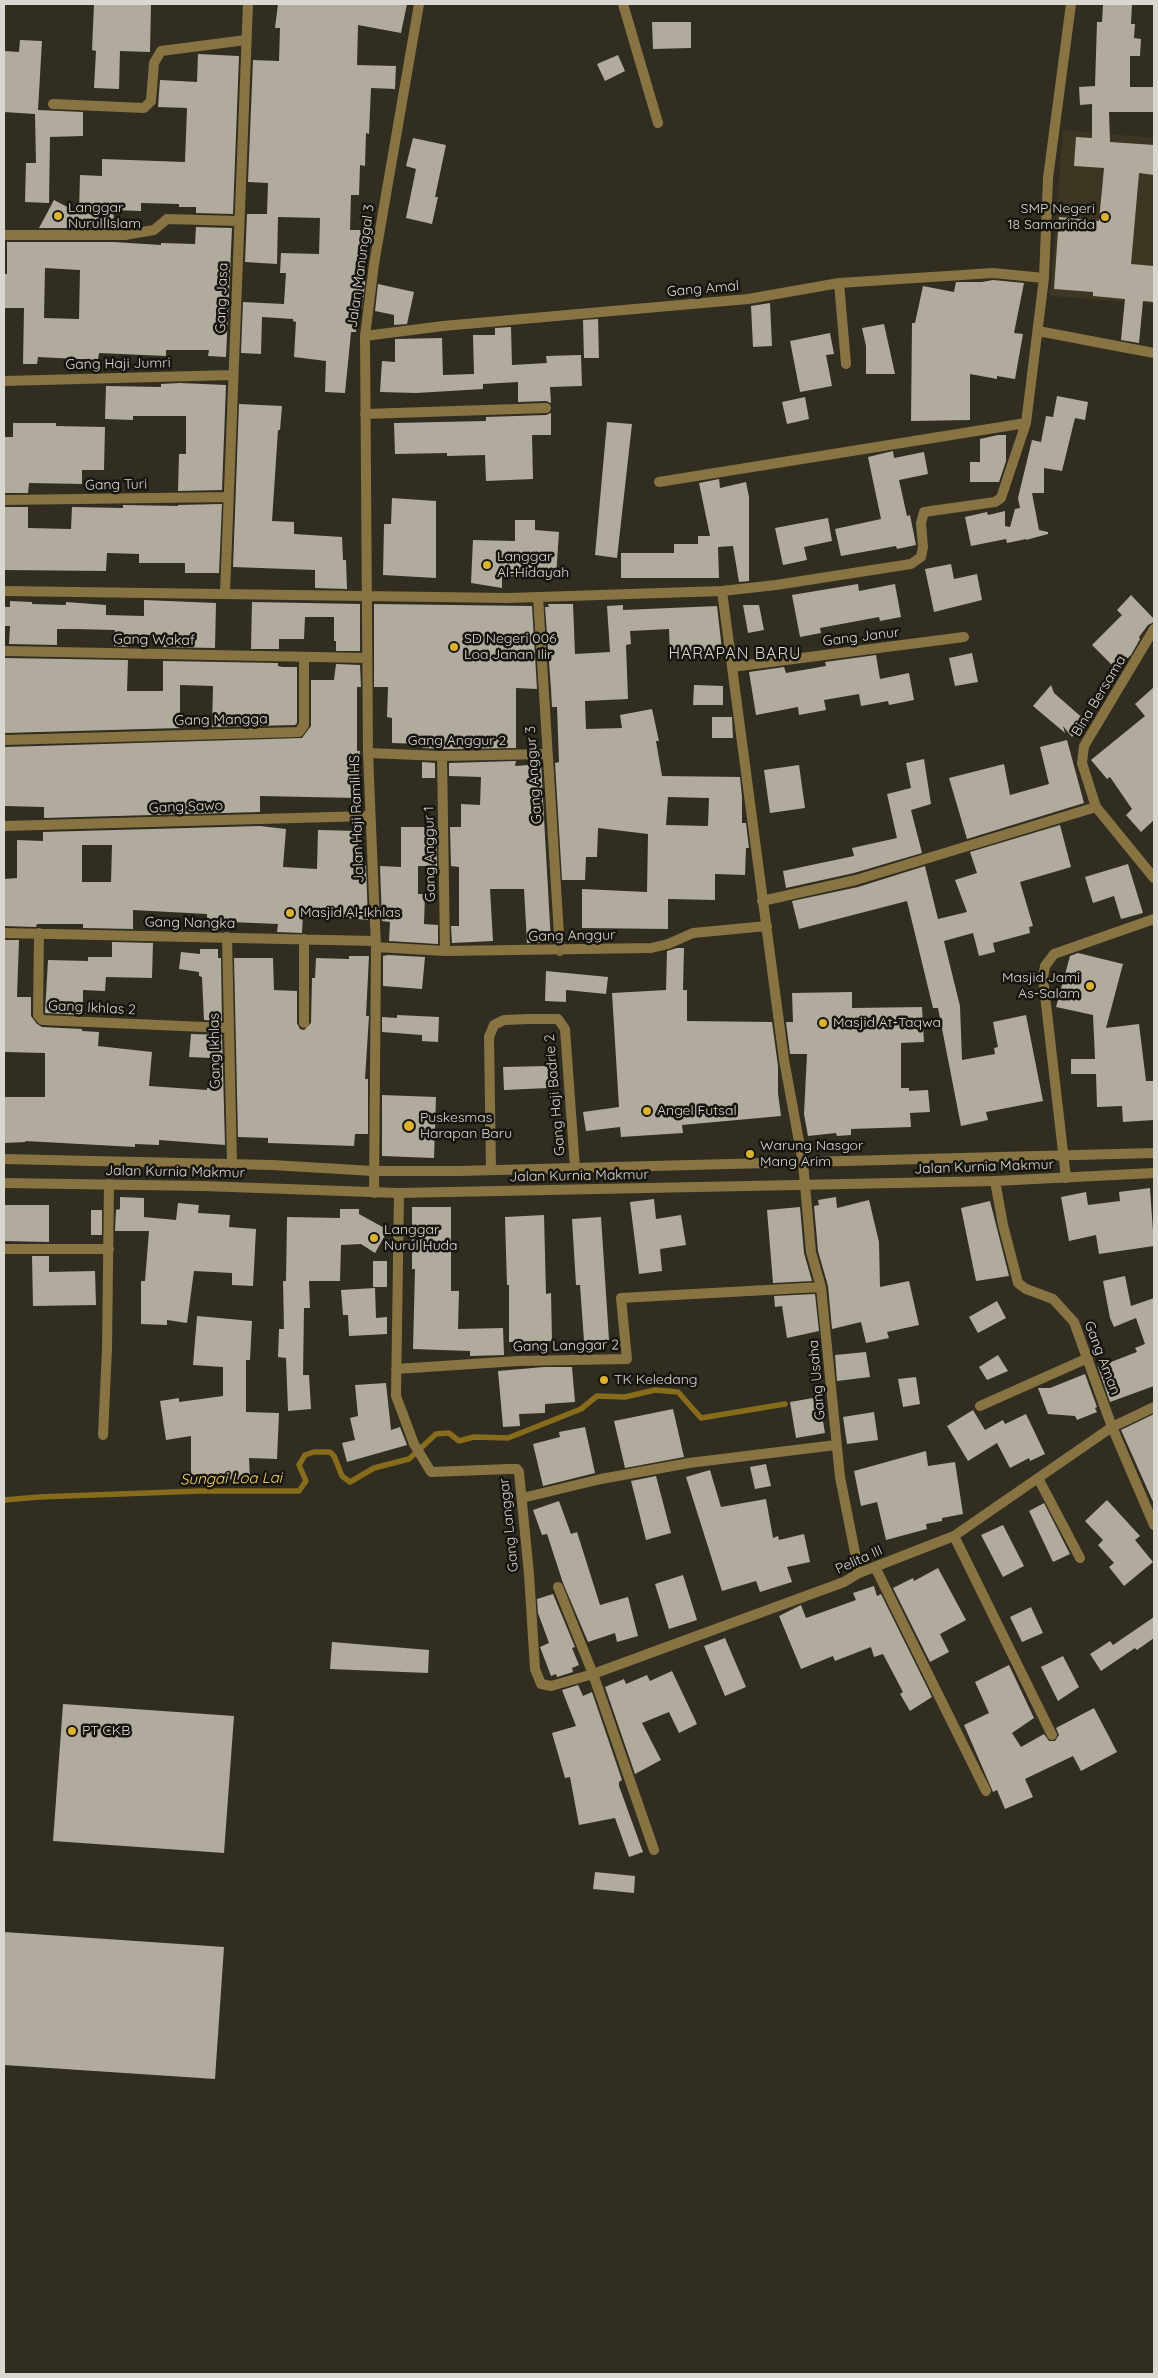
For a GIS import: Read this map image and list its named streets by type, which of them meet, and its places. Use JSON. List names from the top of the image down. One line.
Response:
{"streets":{"street":["Jalan Manunggal 3","Gang Amal","Gang Jasa","Gang Haji Jumri","Gang Turi","Gang Janur","Gang Wakaf","Bina Bersama","Gang Mangga","Gang Anggur 2","Gang Anggur 3","Gang Sawo","Jalan Haji Ramli HS","Gang Anggur 1","Gang Nangka","Gang Anggur","Gang Ikhlas 2","Gang Ikhlas","Gang Haji Badrie 2","Jalan Kurnia Makmur","Gang Langgar 2","Gang Aman","Gang Usaha","Gang Langgar","Pelita III"]},"crossings":[["Jalan Manunggal 3","Gang Amal"],["Jalan Manunggal 3","Jalan Haji Ramli HS"],["Gang Jasa","Gang Haji Jumri"],["Gang Jasa","Gang Turi"],["Gang Janur","Gang Usaha"],["Gang Wakaf","Gang Mangga"],["Gang Anggur 2","Gang Anggur 3"],["Gang Anggur 2","Jalan Haji Ramli HS"],["Gang Anggur 2","Gang Anggur 1"],["Gang Anggur 3","Gang Anggur"],["Gang Sawo","Jalan Haji Ramli HS"],["Jalan Haji Ramli HS","Gang Nangka"],["Jalan Haji Ramli HS","Gang Anggur"],["Jalan Haji Ramli HS","Jalan Kurnia Makmur"],["Gang Anggur 1","Gang Anggur"],["Gang Nangka","Gang Anggur"],["Gang Nangka","Gang Ikhlas 2"],["Gang Nangka","Gang Ikhlas"],["Gang Anggur","Gang Usaha"],["Gang Ikhlas 2","Gang Ikhlas"],["Gang Ikhlas","Jalan Kurnia Makmur"],["Gang Haji Badrie 2","Jalan Kurnia Makmur"],["Jalan Kurnia Makmur","Gang Aman"],["Jalan Kurnia Makmur","Gang Usaha"],["Jalan Kurnia Makmur","Gang Langgar"],["Gang Langgar 2","Gang Usaha"],["Gang Langgar 2","Gang Langgar"],["Gang Aman","Pelita III"],["Gang Usaha","Pelita III"],["Gang Langgar","Pelita III"]],"districts":["HARAPAN BARU"],"water":["Sungai Loa Lai"],"places":["Langgar Nurul Islam","SMP Negeri 18 Samarinda","Langgar Al-Hidayah","SD Negeri 006 Loa Janan Ilir","Masjid Al-Ikhlas","Masjid Jami As-Salam","Masjid At-Taqwa","Angel Futsal","Puskesmas Harapan Baru","Warung Nasgor Mang Arim","Langgar Nurul Huda","TK Keledang","PT CKB"]}
